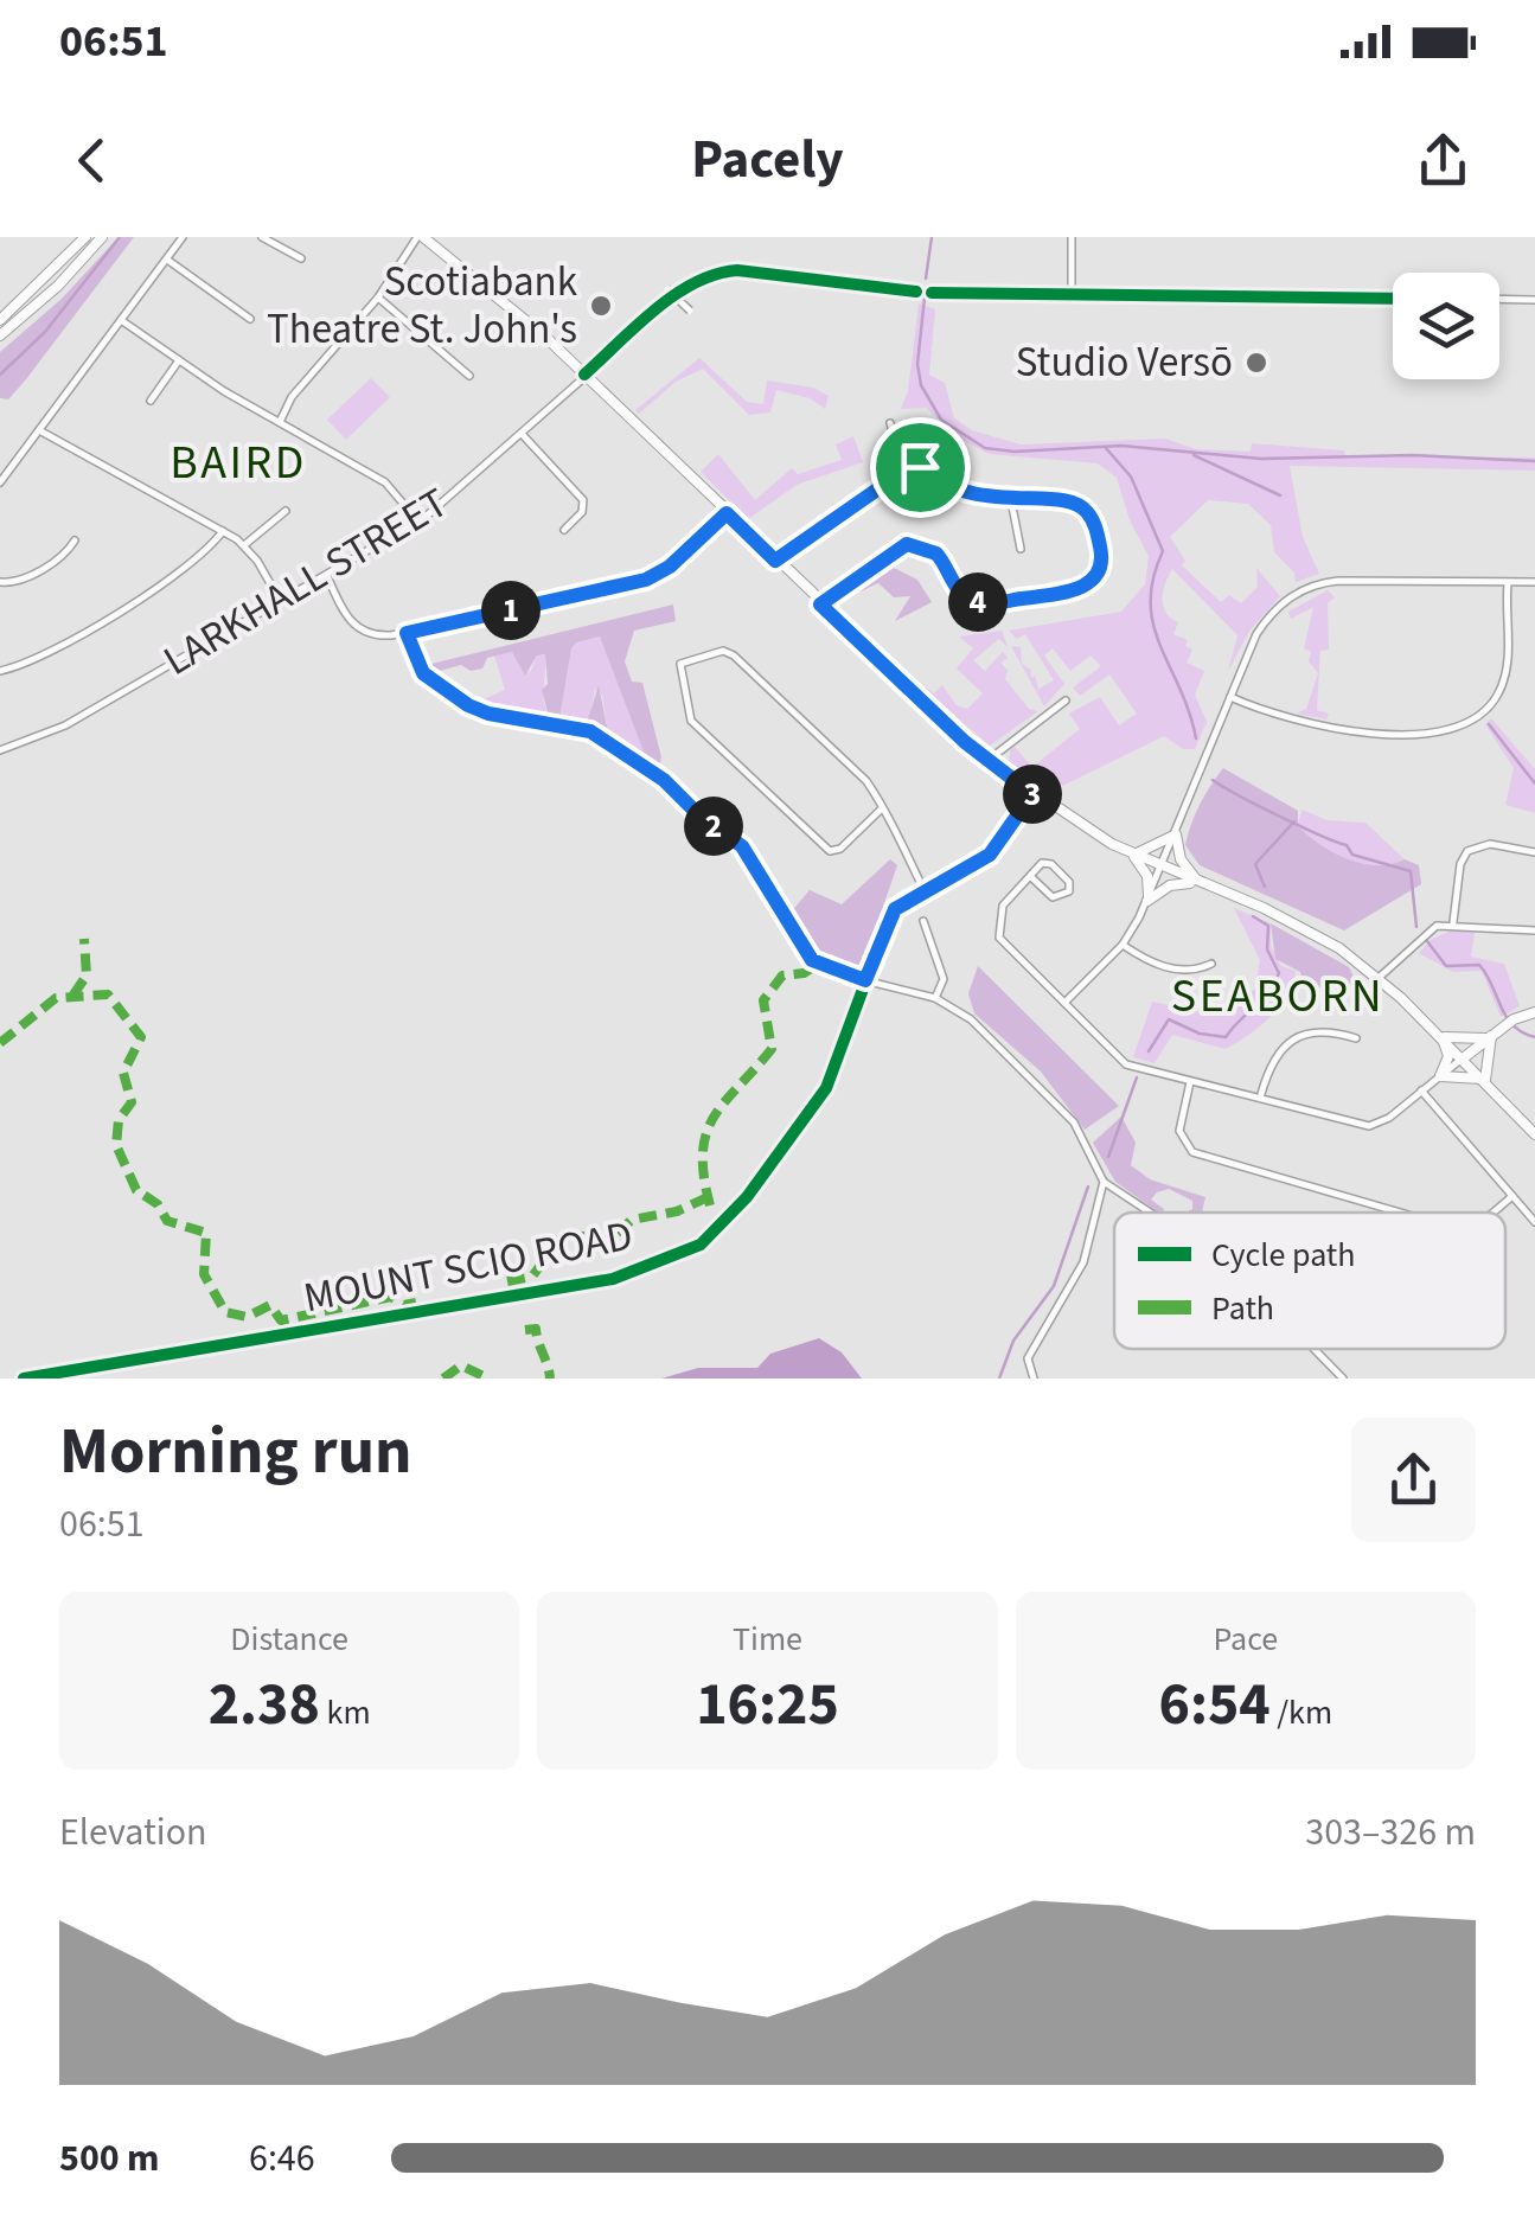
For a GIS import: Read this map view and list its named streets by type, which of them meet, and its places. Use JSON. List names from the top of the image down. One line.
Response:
{"streets":{"street":["LARKHALL STREET","MOUNT SCIO ROAD"]},"districts":["BAIRD","SEABORN"],"places":["Scotiabank Theatre St. John's","Studio Versō"],"legend":["Cycle path","Path"],"page":{"status":"06:51","header":"Pacely","pins":["4","1","3","2"],"heading":["Morning run","06:51"],"stats":[["Distance","2.38 km"],["Time","16:25"],["Pace","6:54 /km"]],"chart":["Elevation","303–326 m"],"list":[{"name":"500 m","note":"6:46"}]}}
